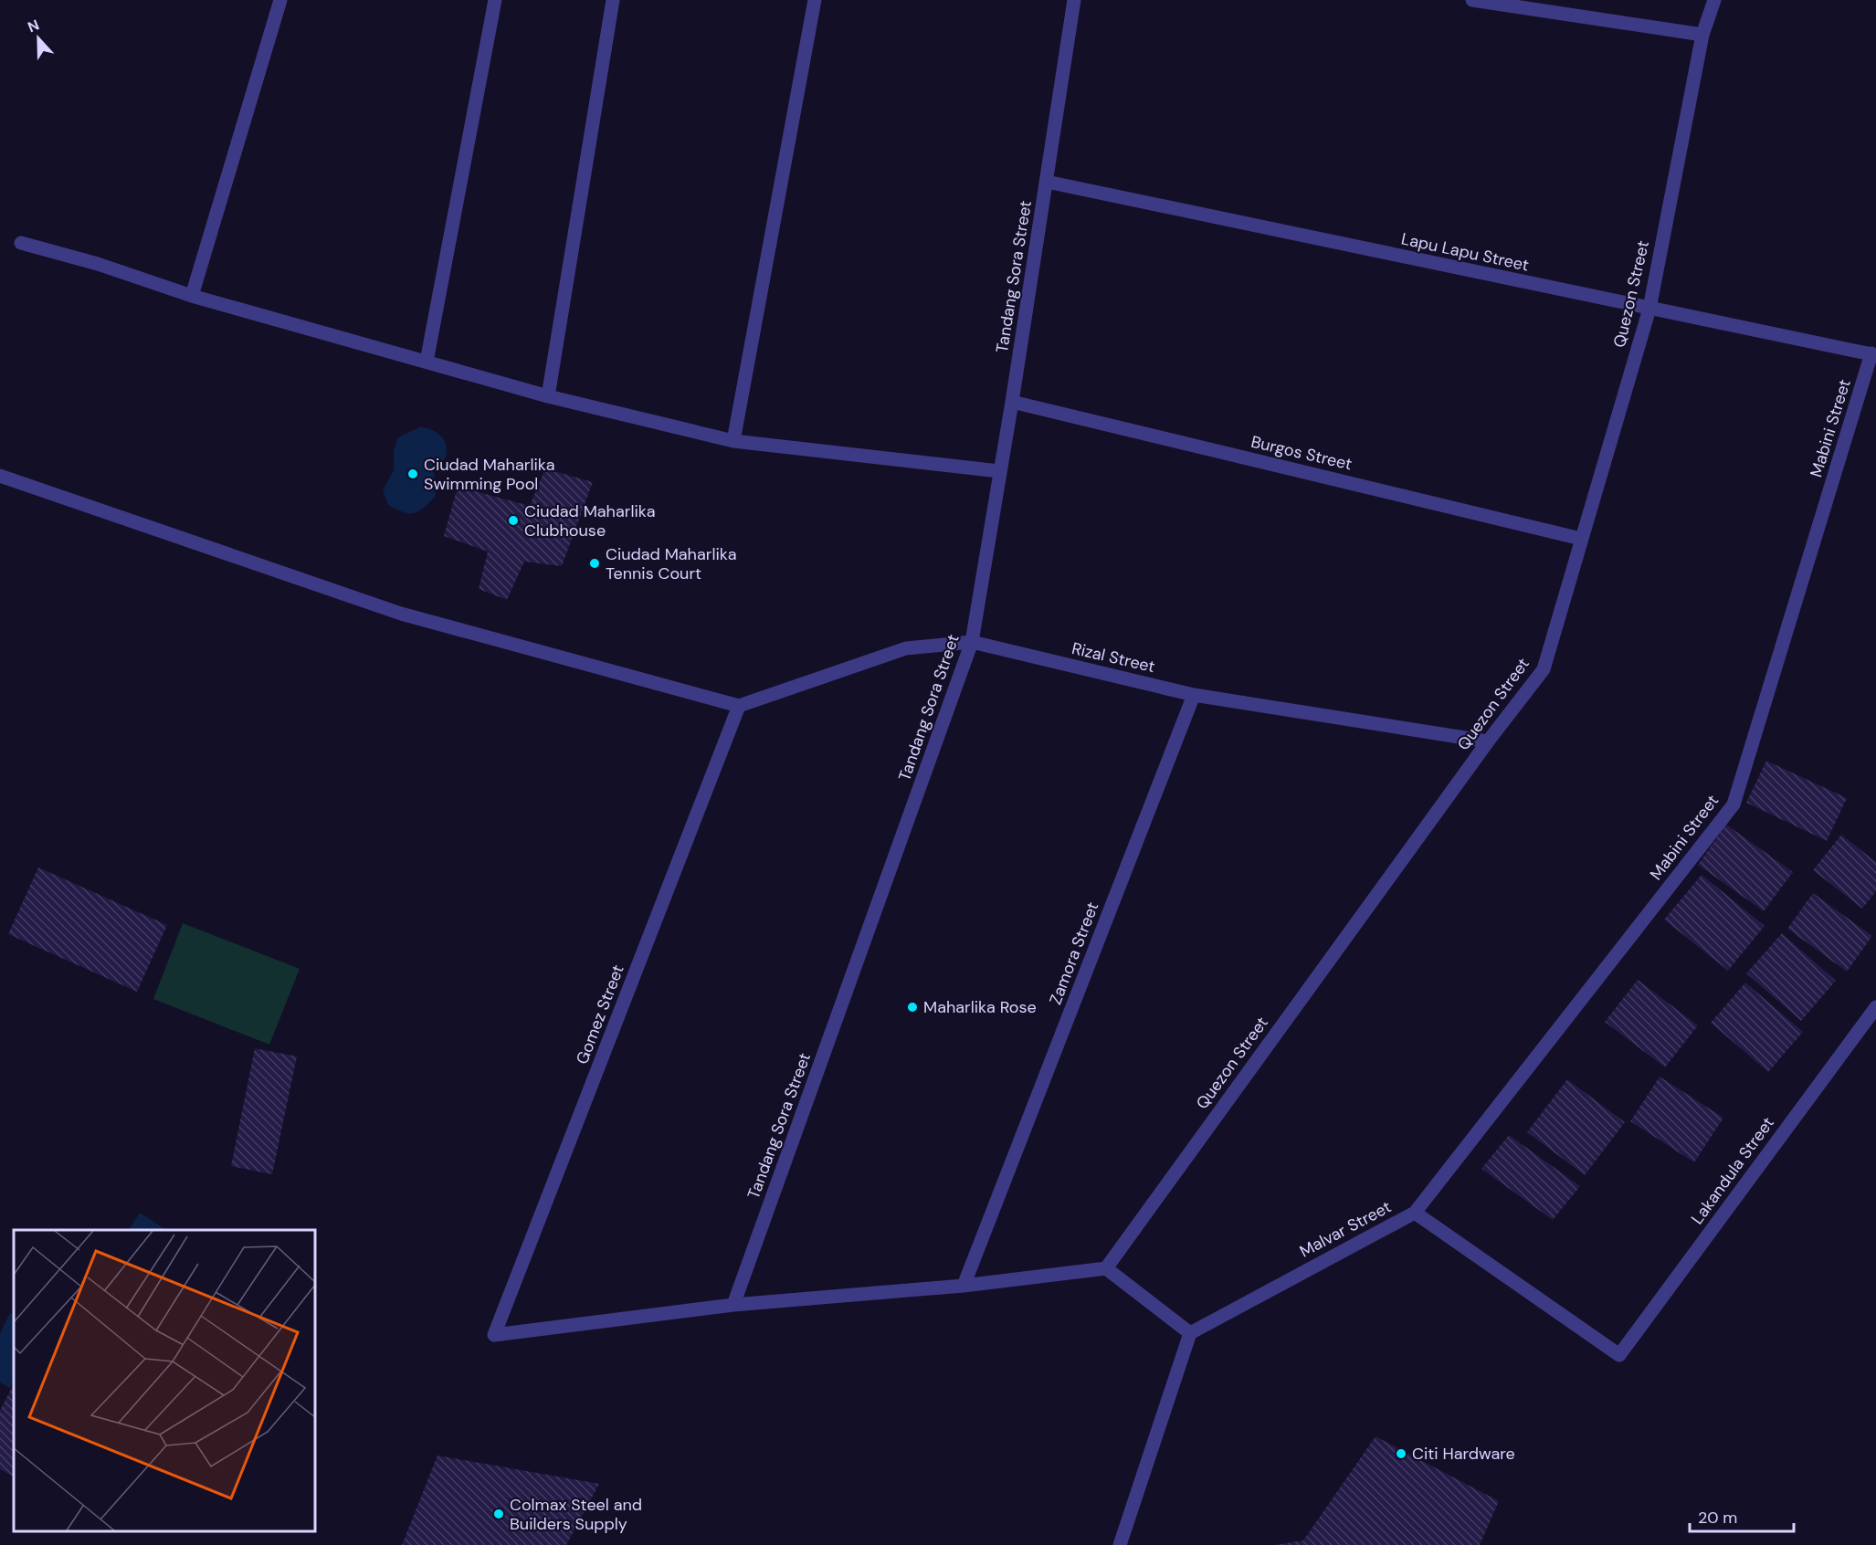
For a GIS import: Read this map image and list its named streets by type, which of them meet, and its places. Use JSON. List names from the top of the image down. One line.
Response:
{"streets":{"street":["Lapu Lapu Street","Tandang Sora Street","Quezon Street","Mabini Street","Burgos Street","Rizal Street","Zamora Street","Gomez Street","Lakandula Street","Malvar Street"]},"crossings":[["Lapu Lapu Street","Tandang Sora Street"],["Lapu Lapu Street","Quezon Street"],["Lapu Lapu Street","Mabini Street"],["Tandang Sora Street","Burgos Street"],["Tandang Sora Street","Rizal Street"],["Tandang Sora Street","Gomez Street"],["Quezon Street","Burgos Street"],["Quezon Street","Rizal Street"],["Mabini Street","Malvar Street"],["Rizal Street","Zamora Street"],["Rizal Street","Gomez Street"],["Lakandula Street","Malvar Street"]],"places":["Ciudad Maharlika Swimming Pool","Ciudad Maharlika Clubhouse","Ciudad Maharlika Tennis Court","Maharlika Rose","Citi Hardware","Colmax Steel and Builders Supply"],"scale_bar":"20 m","north":"top"}
